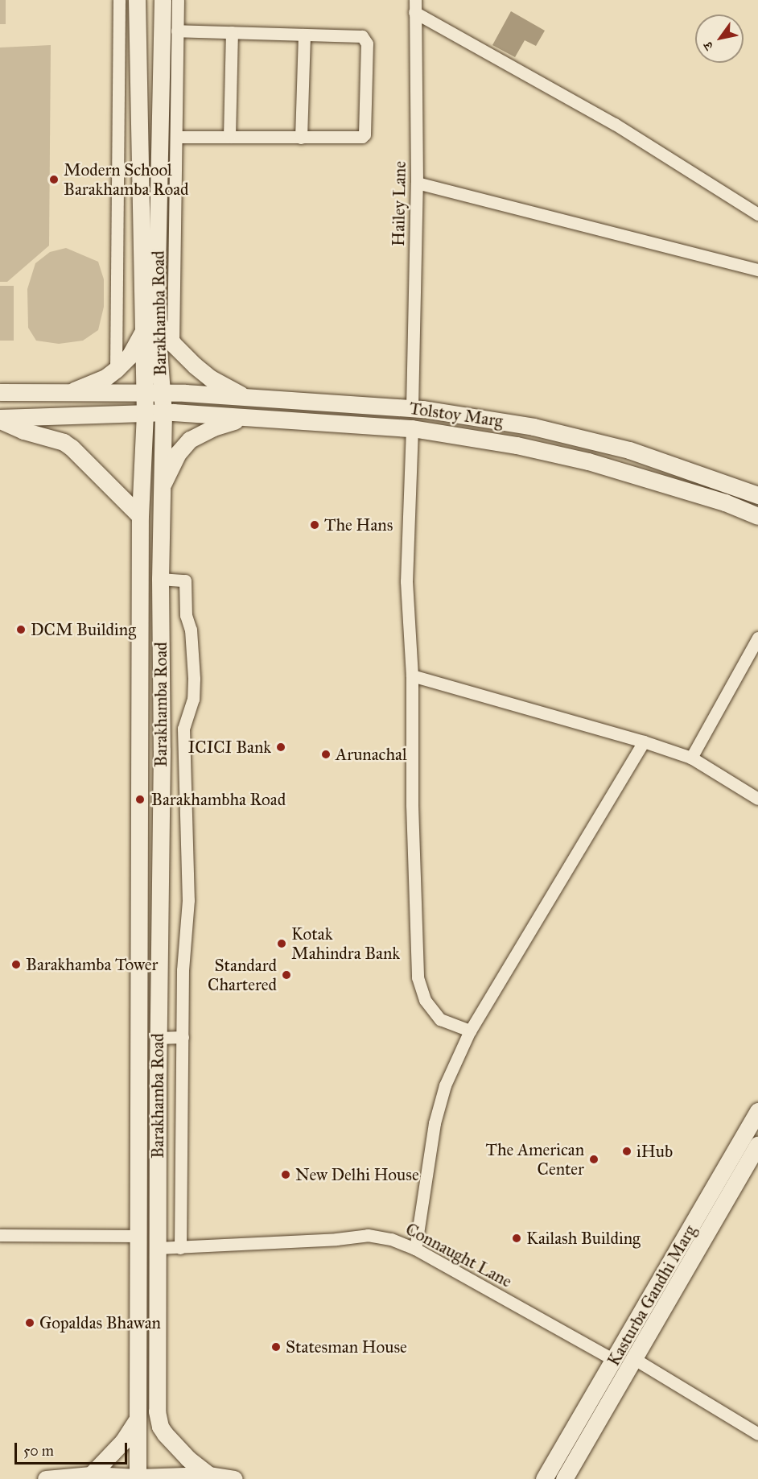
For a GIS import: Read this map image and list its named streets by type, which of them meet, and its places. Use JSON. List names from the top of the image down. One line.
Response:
{"streets":{"main road":["Barakhamba Road","Tolstoy Marg","Kasturba Gandhi Marg"],"street":["Hailey Lane","Connaught Lane"]},"crossings":[["Hailey Lane","Tolstoy Marg"],["Barakhamba Road","Tolstoy Marg"],["Barakhamba Road","Connaught Lane"],["Connaught Lane","Kasturba Gandhi Marg"]],"places":["Modern School Barakhamba Road","The Hans","DCM Building","ICICI Bank","Arunachal","Barakhambha Road","Kotak Mahindra Bank","Barakhamba Tower","Standard Chartered","iHub","The American Center","New Delhi House","Kailash Building","Gopaldas Bhawan","Statesman House"],"scale_bar":"50 m","north":"bottom left"}
